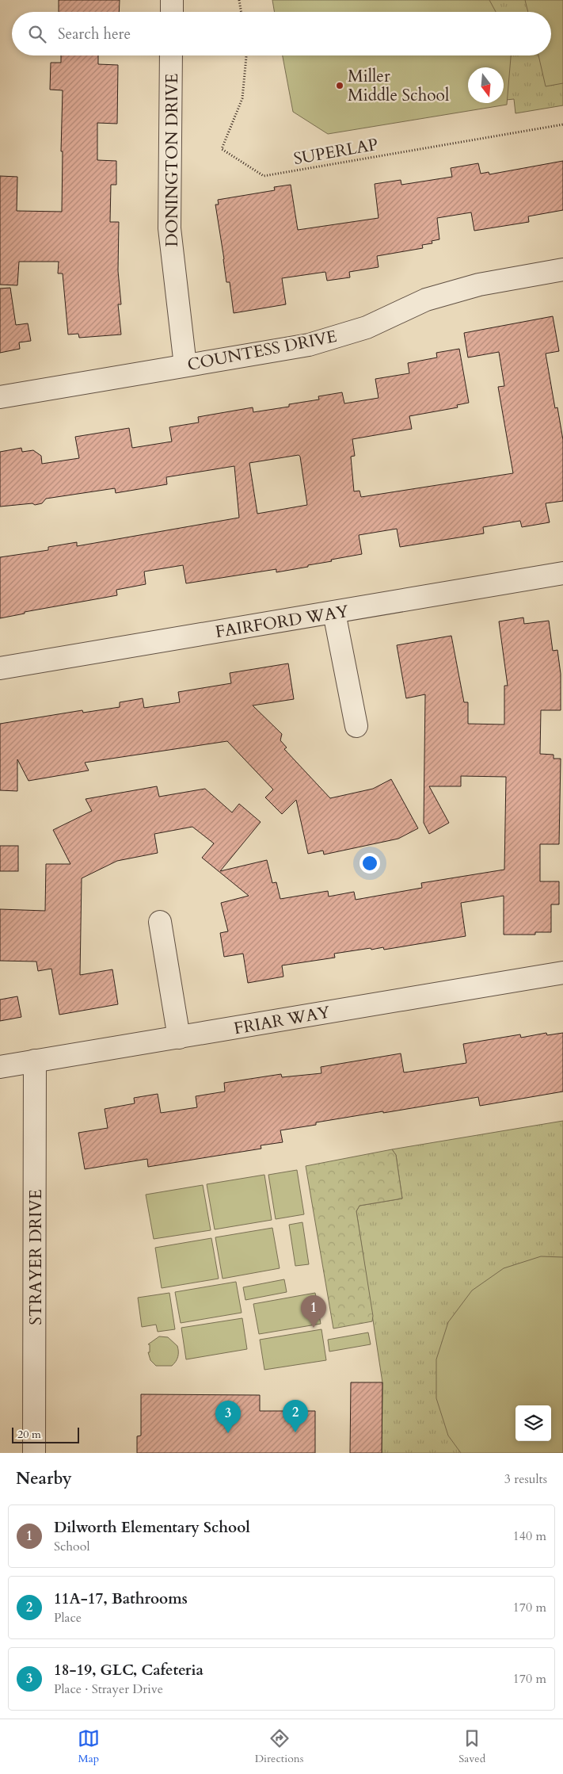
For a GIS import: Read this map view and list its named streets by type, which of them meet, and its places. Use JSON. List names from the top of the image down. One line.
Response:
{"streets":{"street":["DONINGTON DRIVE","COUNTESS DRIVE","FAIRFORD WAY","FRIAR WAY","STRAYER DRIVE"],"path":["SUPERLAP"]},"crossings":[["DONINGTON DRIVE","COUNTESS DRIVE"],["FRIAR WAY","STRAYER DRIVE"]],"places":["Miller Middle School"],"scale_bar":"20 m","north":"bottom","page":{"search":"Search here","pins":["1","2","3"],"scale":"20 m","heading":["Nearby","3 results"],"list":[{"mark":"1","name":"Dilworth Elementary School","note":"School","value":"140 m"},{"mark":"2","name":"11A-17, Bathrooms","note":"Place","value":"170 m"},{"mark":"3","name":"18-19, GLC, Cafeteria","note":"Place · Strayer Drive","value":"170 m"}],"nav":["Map","Directions","Saved"]}}
